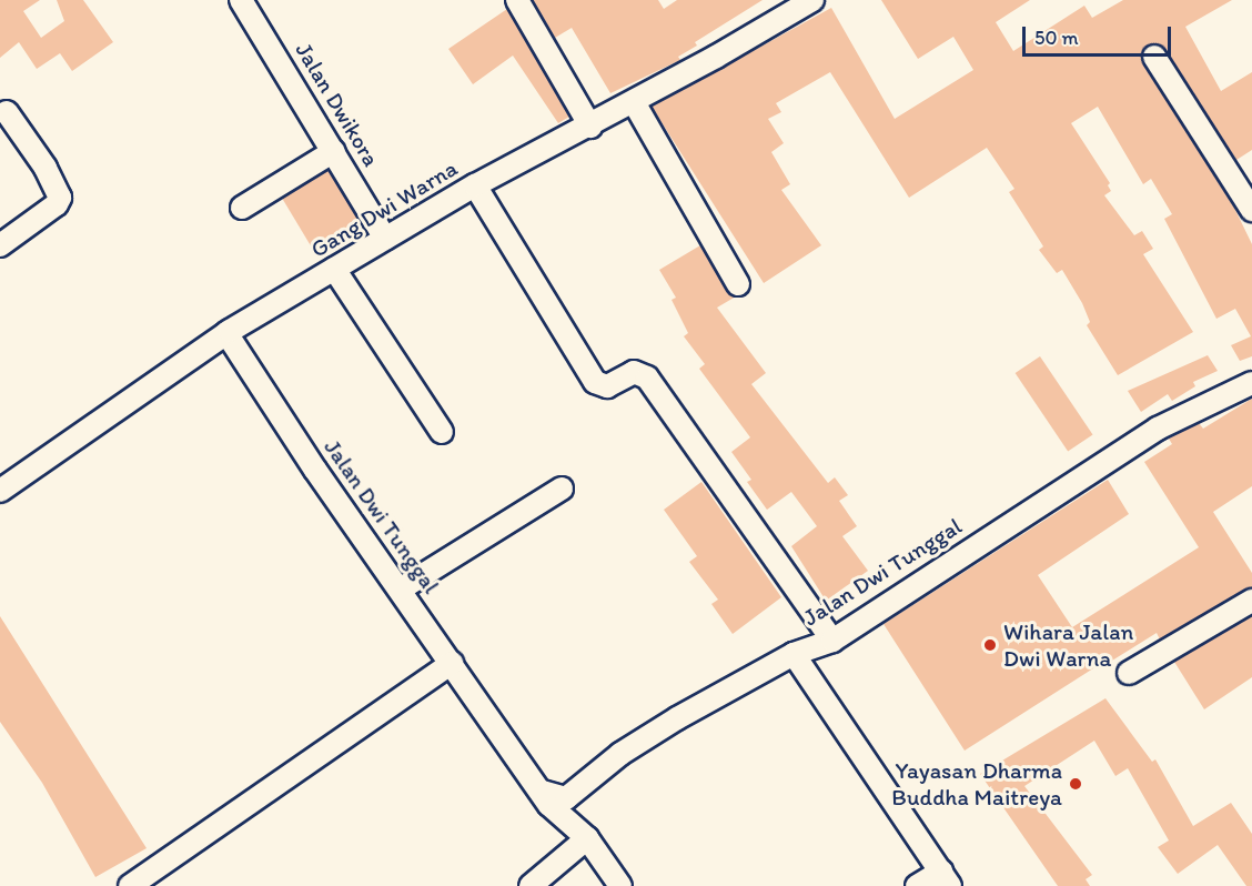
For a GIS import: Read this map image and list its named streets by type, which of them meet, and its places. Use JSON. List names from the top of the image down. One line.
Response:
{"streets":{"street":["Jalan Dwikora","Gang Dwi Warna","Jalan Dwi Tunggal"]},"crossings":[["Jalan Dwikora","Gang Dwi Warna"],["Gang Dwi Warna","Jalan Dwi Tunggal"]],"places":["Wihara Jalan Dwi Warna","Yayasan Dharma Buddha Maitreya"],"scale_bar":"50 m"}
